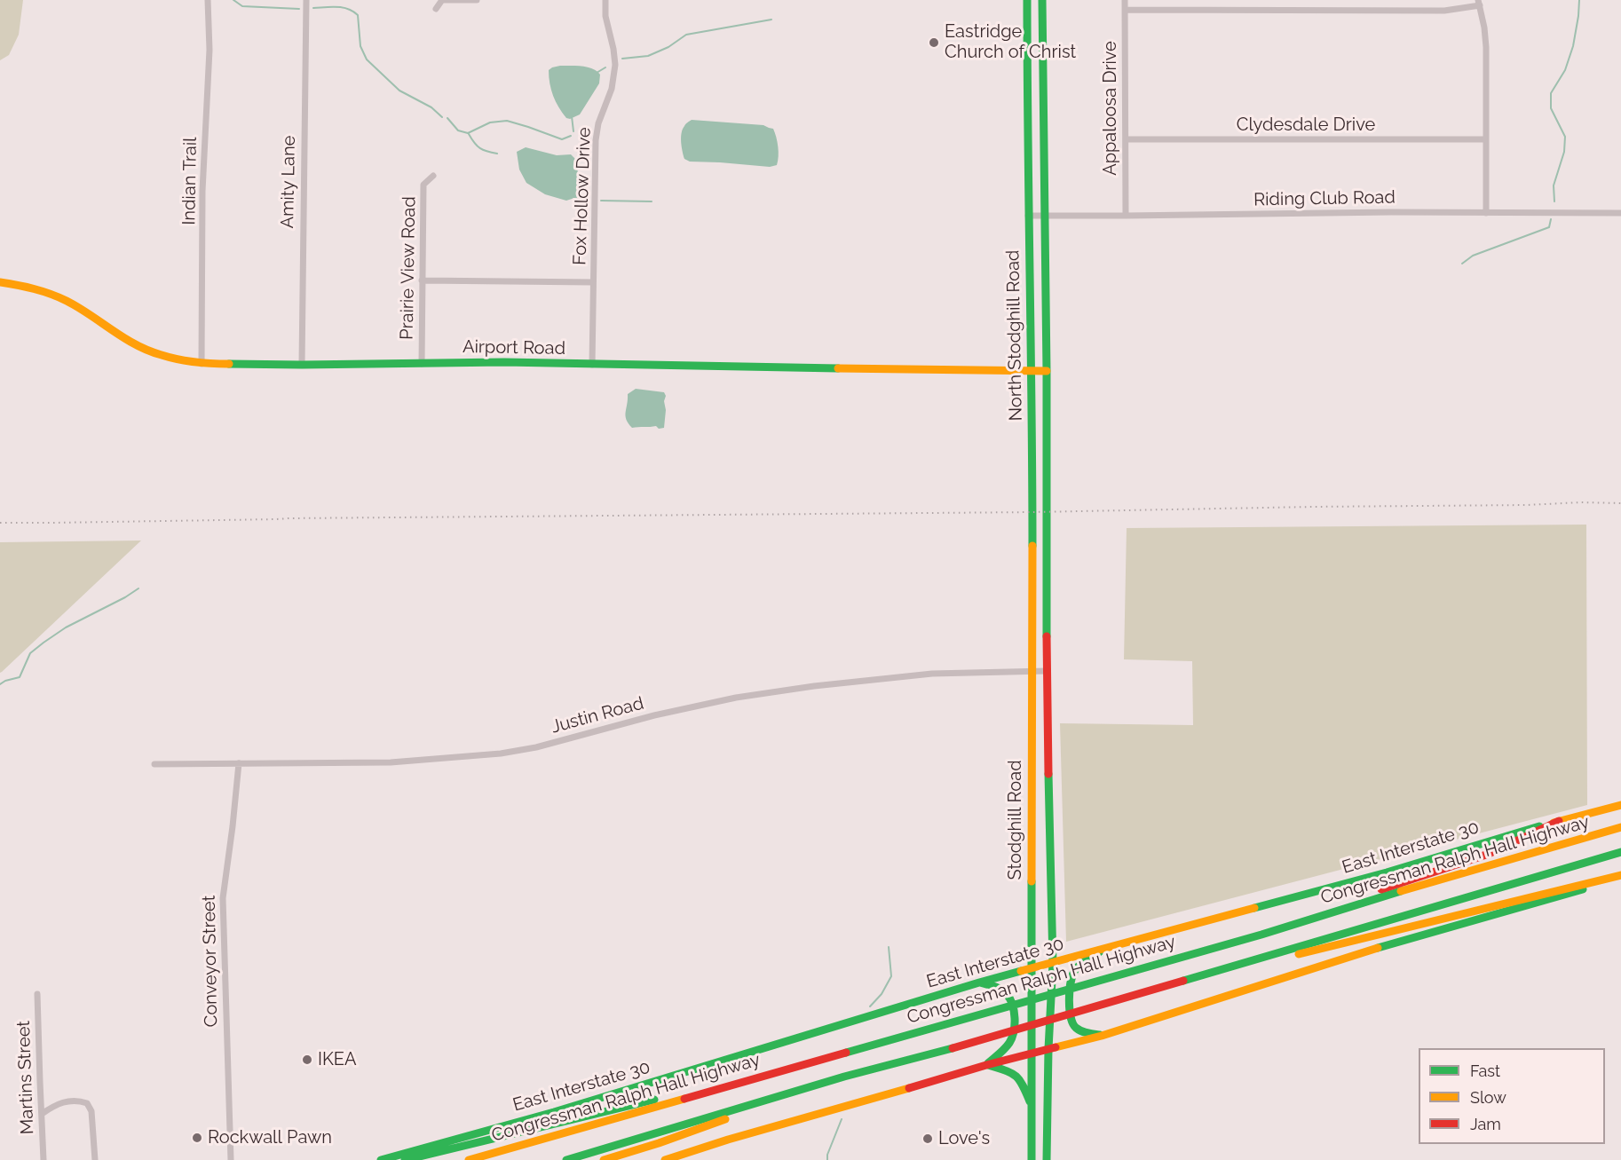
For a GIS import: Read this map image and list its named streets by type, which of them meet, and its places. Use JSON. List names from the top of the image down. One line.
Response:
{"streets":{"main road":["North Stodghill Road","Airport Road","Stodghill Road","East Interstate 30","Congressman Ralph Hall Highway"],"street":["Appaloosa Drive","Clydesdale Drive","Indian Trail","Amity Lane","Fox Hollow Drive","Riding Club Road","Prairie View Road","Justin Road","Conveyor Street","Martins Street"]},"crossings":[["Appaloosa Drive","Clydesdale Drive"],["Appaloosa Drive","Riding Club Road"],["Indian Trail","Airport Road"],["Amity Lane","Airport Road"],["Fox Hollow Drive","Airport Road"],["Riding Club Road","North Stodghill Road"],["Prairie View Road","Airport Road"],["North Stodghill Road","Airport Road"],["North Stodghill Road","Justin Road"],["North Stodghill Road","Stodghill Road"],["Justin Road","Stodghill Road"],["Justin Road","Conveyor Street"],["Stodghill Road","East Interstate 30"]],"places":["Eastridge Church of Christ","IKEA","Rockwall Pawn","Love's"],"legend":["Fast","Slow","Jam"]}
